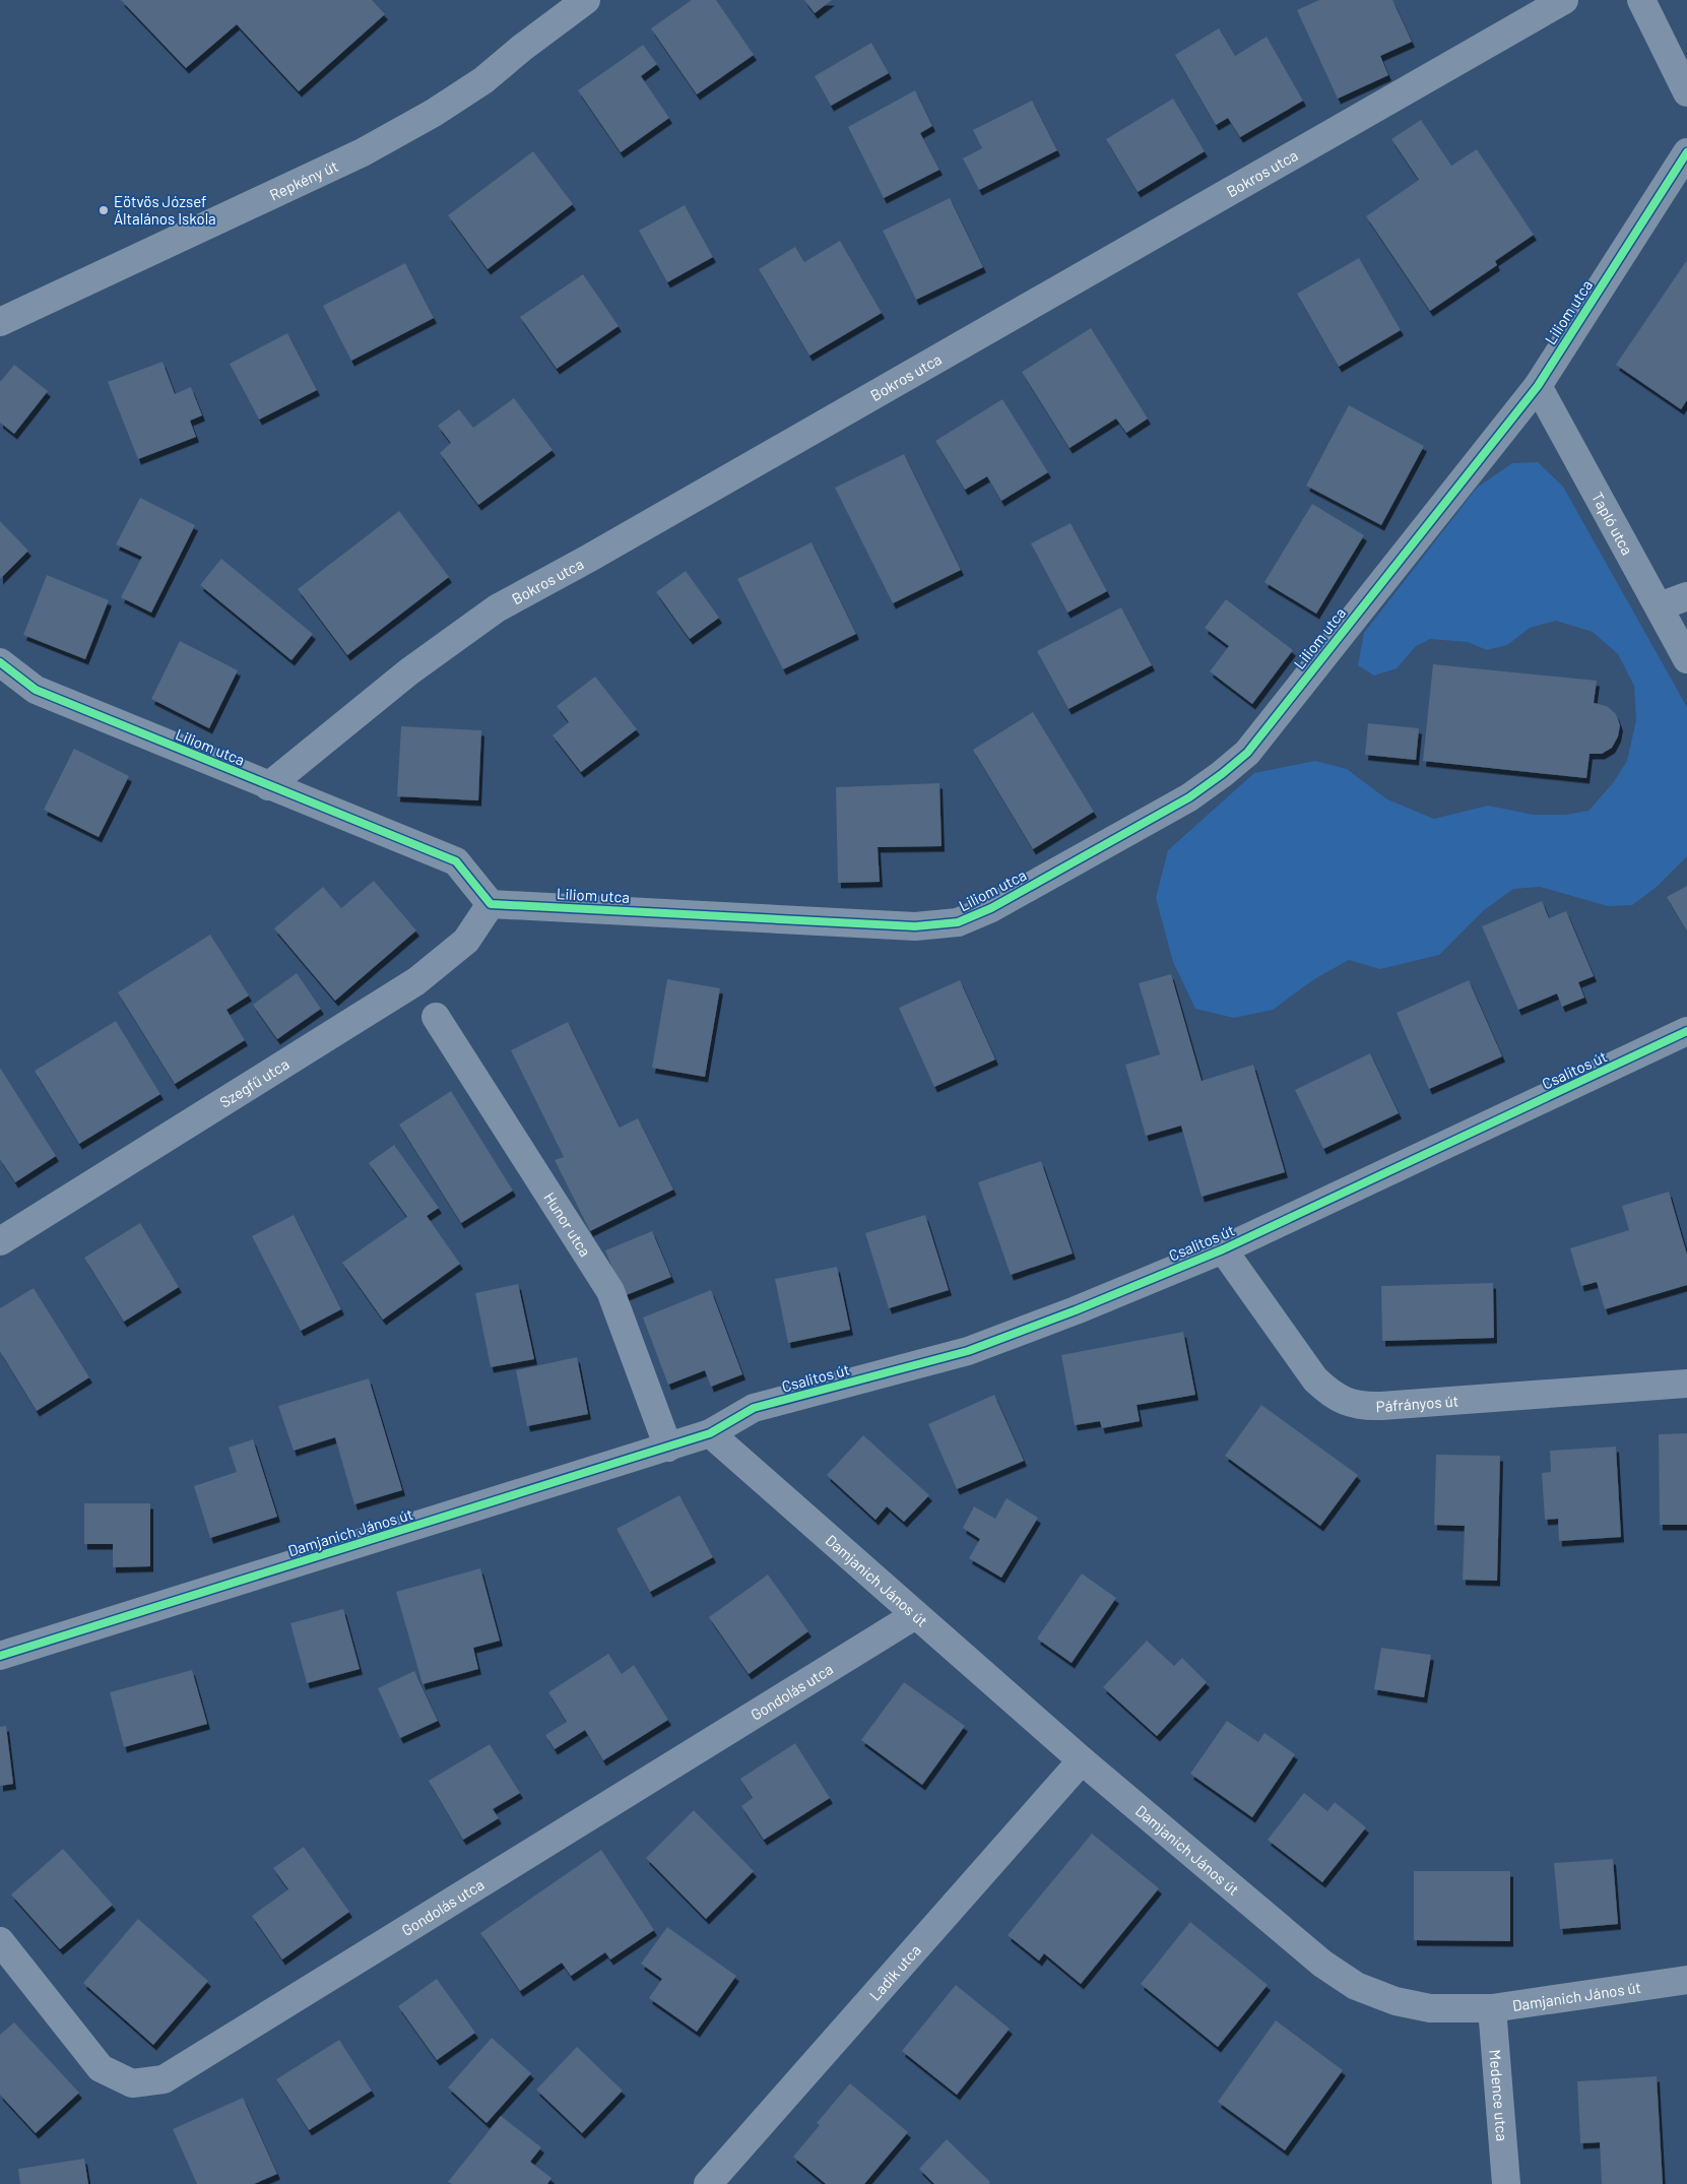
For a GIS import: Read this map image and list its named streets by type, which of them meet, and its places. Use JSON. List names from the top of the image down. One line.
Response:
{"streets":{"street":["Bokros utca","Repkény út","Liliom utca","Tapló utca","Csalitos út","Szegfű utca","Hunor utca","Páfrányos út","Damjanich János út","Gondolás utca","Ladik utca","Medence utca"]},"crossings":[["Bokros utca","Liliom utca"],["Liliom utca","Tapló utca"],["Liliom utca","Szegfű utca"],["Csalitos út","Páfrányos út"],["Csalitos út","Damjanich János út"],["Hunor utca","Damjanich János út"],["Damjanich János út","Gondolás utca"],["Damjanich János út","Ladik utca"],["Damjanich János út","Medence utca"]],"places":["Eötvös József Általános Iskola"]}
